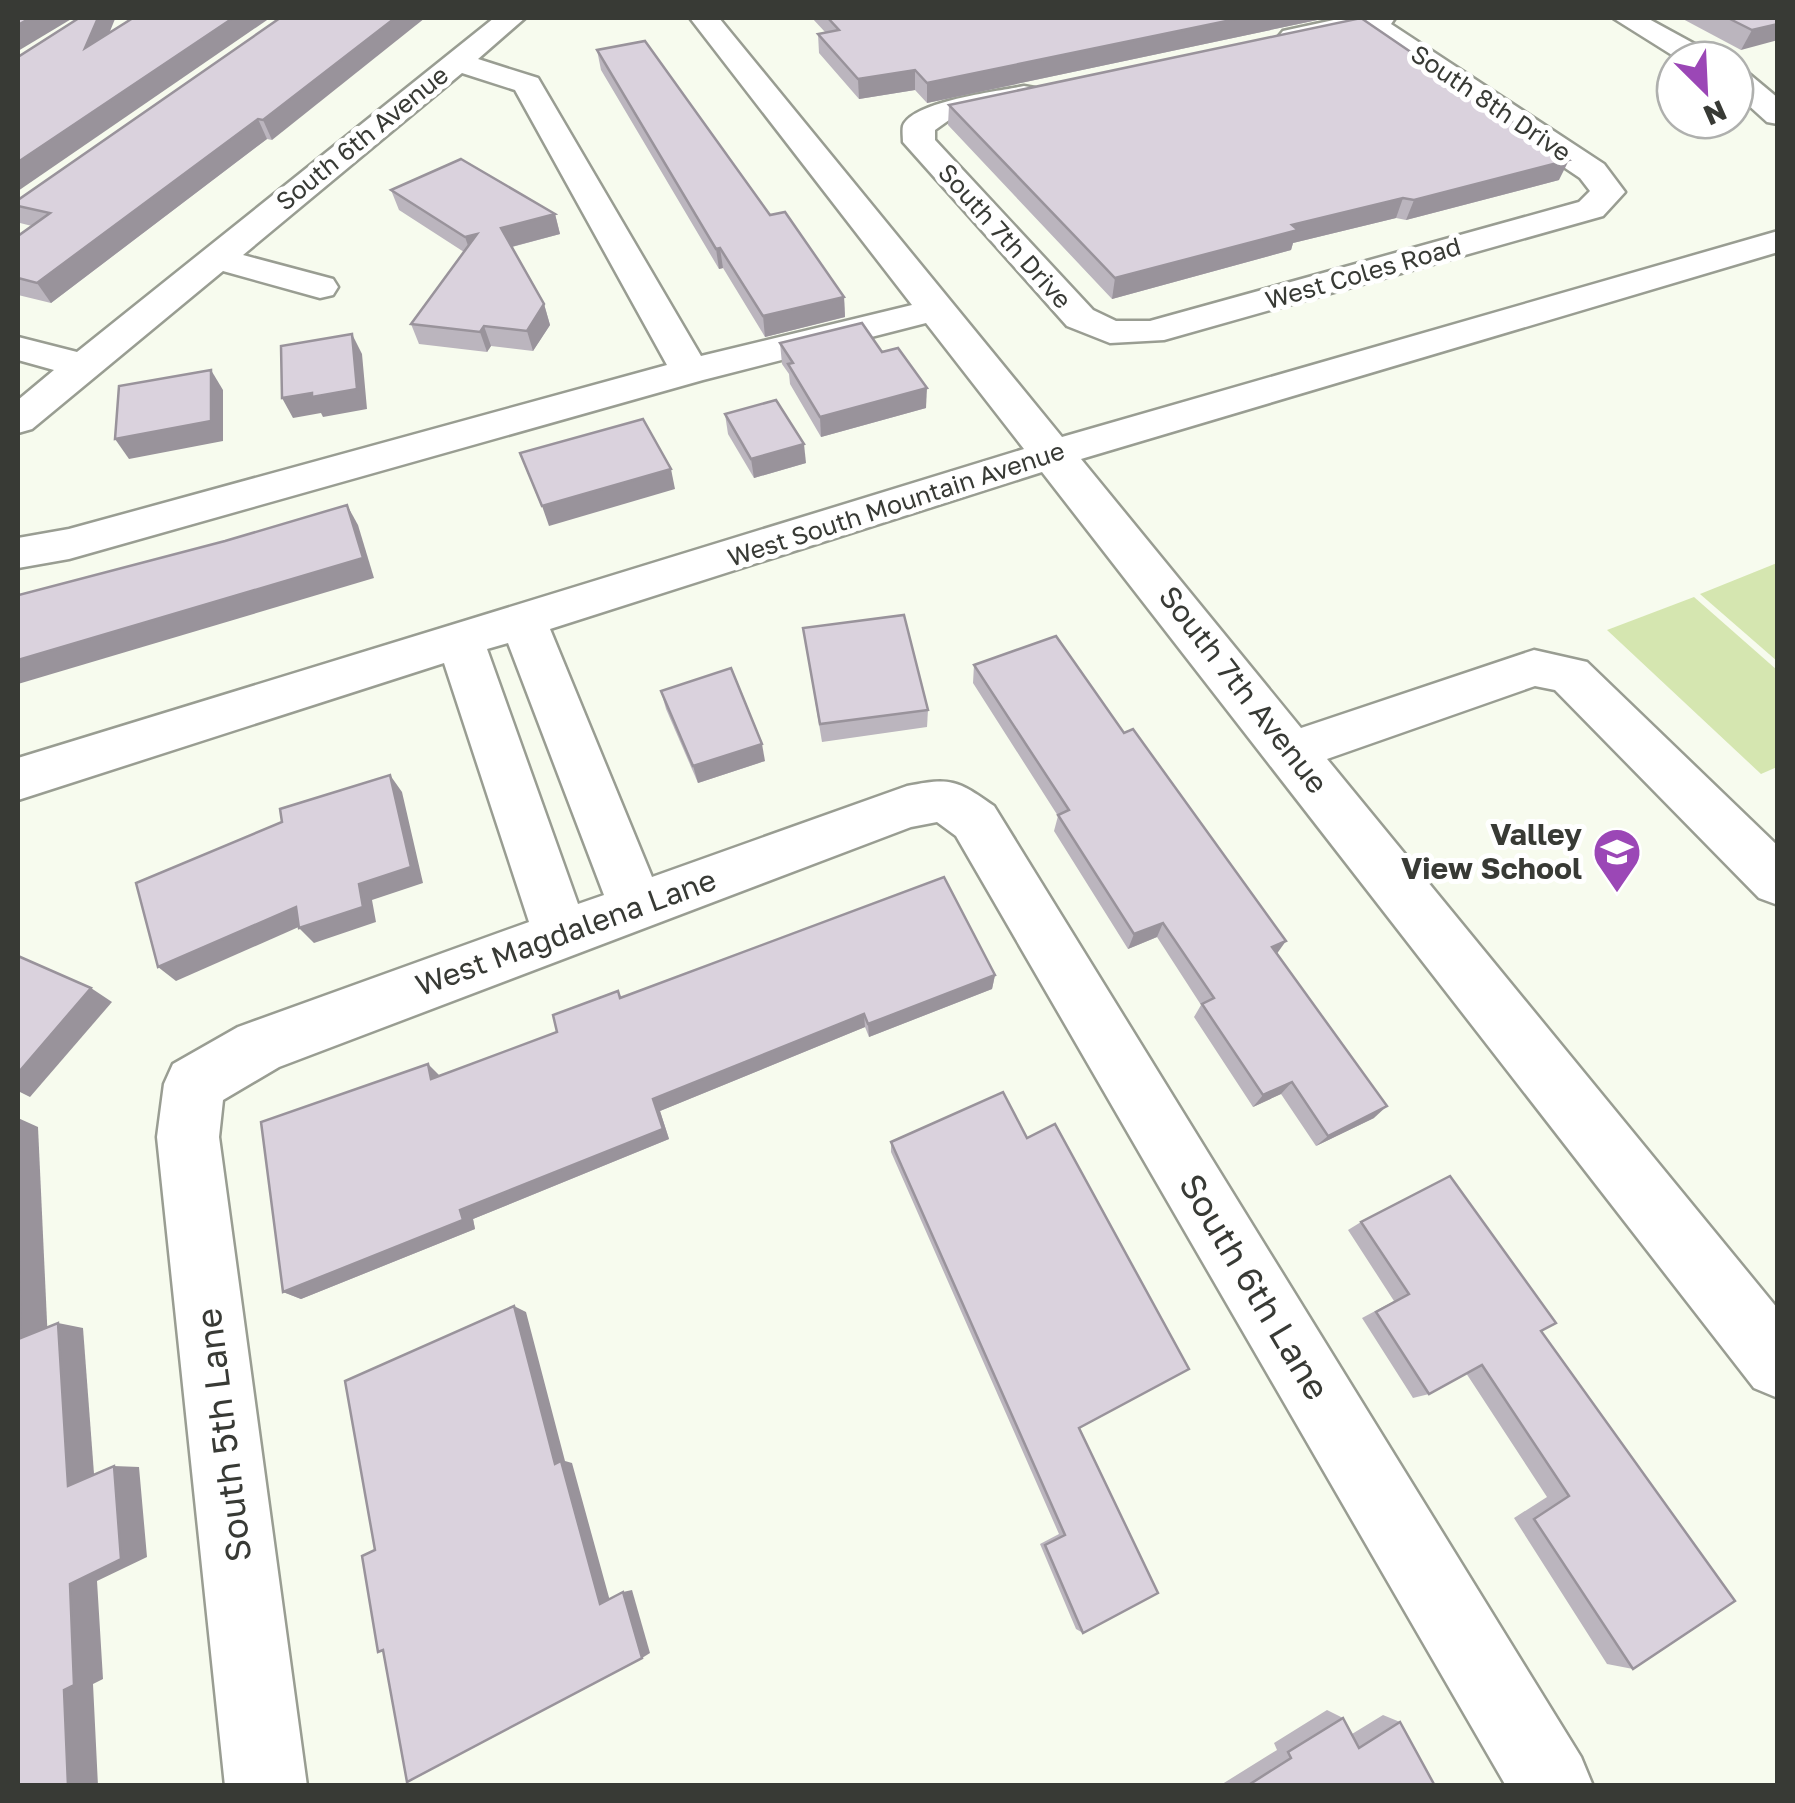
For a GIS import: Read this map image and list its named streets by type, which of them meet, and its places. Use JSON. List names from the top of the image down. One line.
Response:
{"streets":{"street":["South 8th Drive","South 6th Avenue","South 7th Drive","West Coles Road","West South Mountain Avenue","South 7th Avenue","West Magdalena Lane","South 6th Lane","South 5th Lane"]},"crossings":[["South 8th Drive","West Coles Road"],["South 7th Drive","West Coles Road"],["West South Mountain Avenue","South 7th Avenue"],["West Magdalena Lane","South 6th Lane"],["West Magdalena Lane","South 5th Lane"]],"places":{"school or university":["Valley View School"]},"north":"bottom right"}
